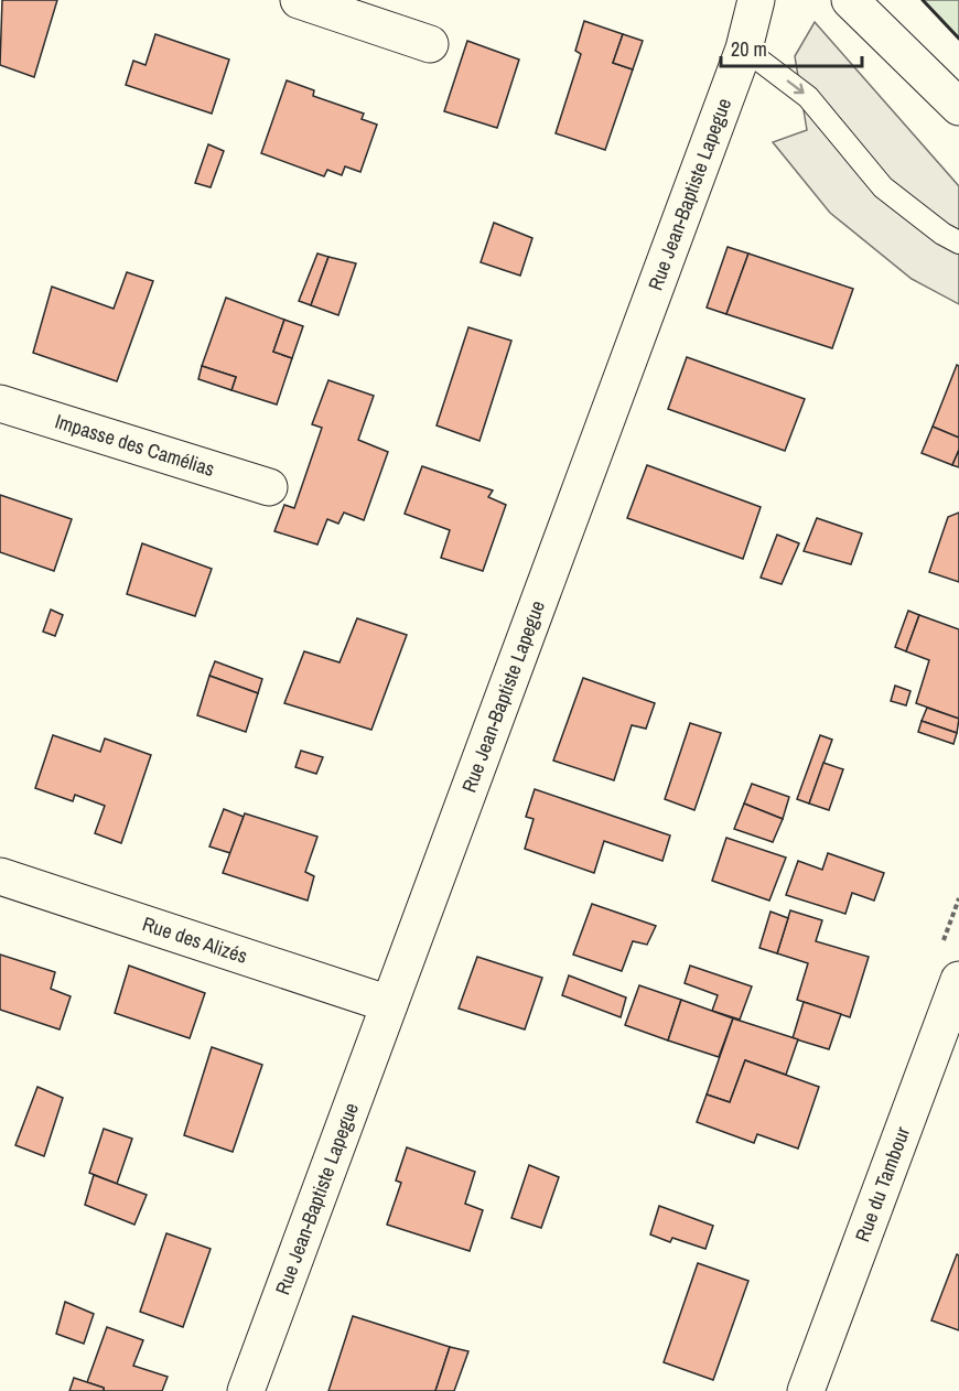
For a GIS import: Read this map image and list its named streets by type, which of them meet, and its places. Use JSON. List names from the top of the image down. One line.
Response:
{"streets":{"street":["Rue Jean-Baptiste Lapegue","Impasse des Camélias","Rue des Alizés","Rue du Tambour"]},"crossings":[["Rue Jean-Baptiste Lapegue","Rue des Alizés"]],"scale_bar":"20 m"}
